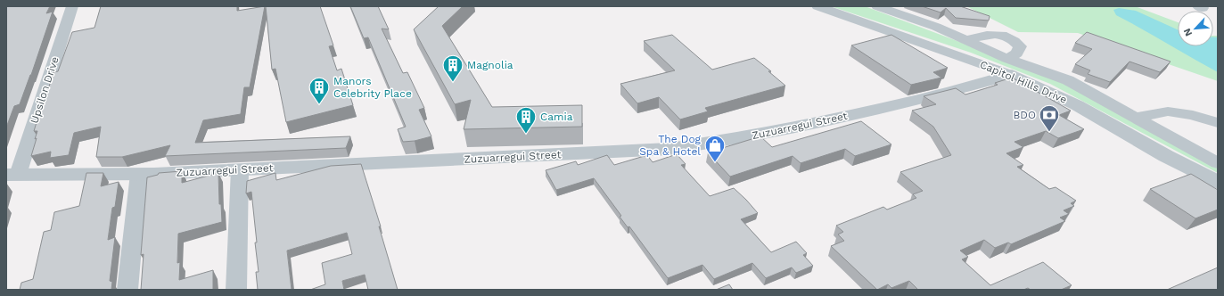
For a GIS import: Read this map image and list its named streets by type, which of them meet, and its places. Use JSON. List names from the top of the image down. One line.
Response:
{"streets":{"street":["Capitol Hills Drive","Upsilon Drive","Zuzuarregui Street"]},"crossings":[["Capitol Hills Drive","Zuzuarregui Street"],["Upsilon Drive","Zuzuarregui Street"]],"places":{"building":["Magnolia","Manors Celebrity Place","Camia"],"bank":["BDO"],"shop":["The Dog Spa & Hotel"]},"north":"bottom left"}
